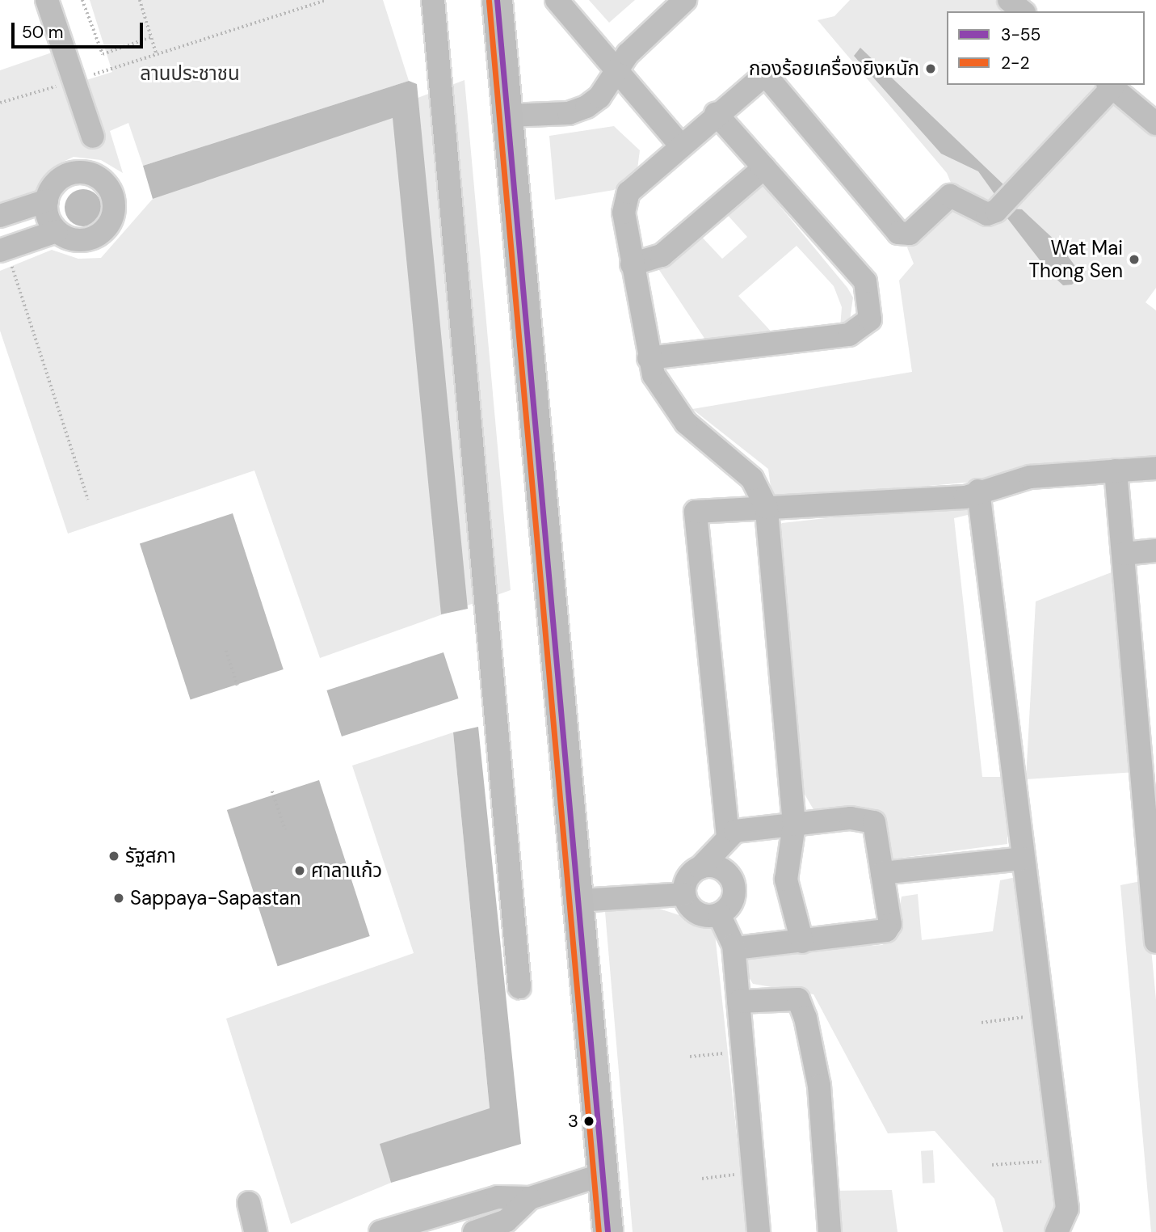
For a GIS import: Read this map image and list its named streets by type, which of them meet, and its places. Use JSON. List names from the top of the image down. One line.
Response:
{"parks":["ลานประชาชน"],"places":["กองร้อยเครื่องยิงหนัก","Wat Mai Thong Sen","รัฐสภา","ศาลาแก้ว","Sappaya-Sapastan","3"],"lines":["transit line 3-55","transit line 2-2"],"legend":["3-55","2-2"],"scale_bar":"50 m"}
